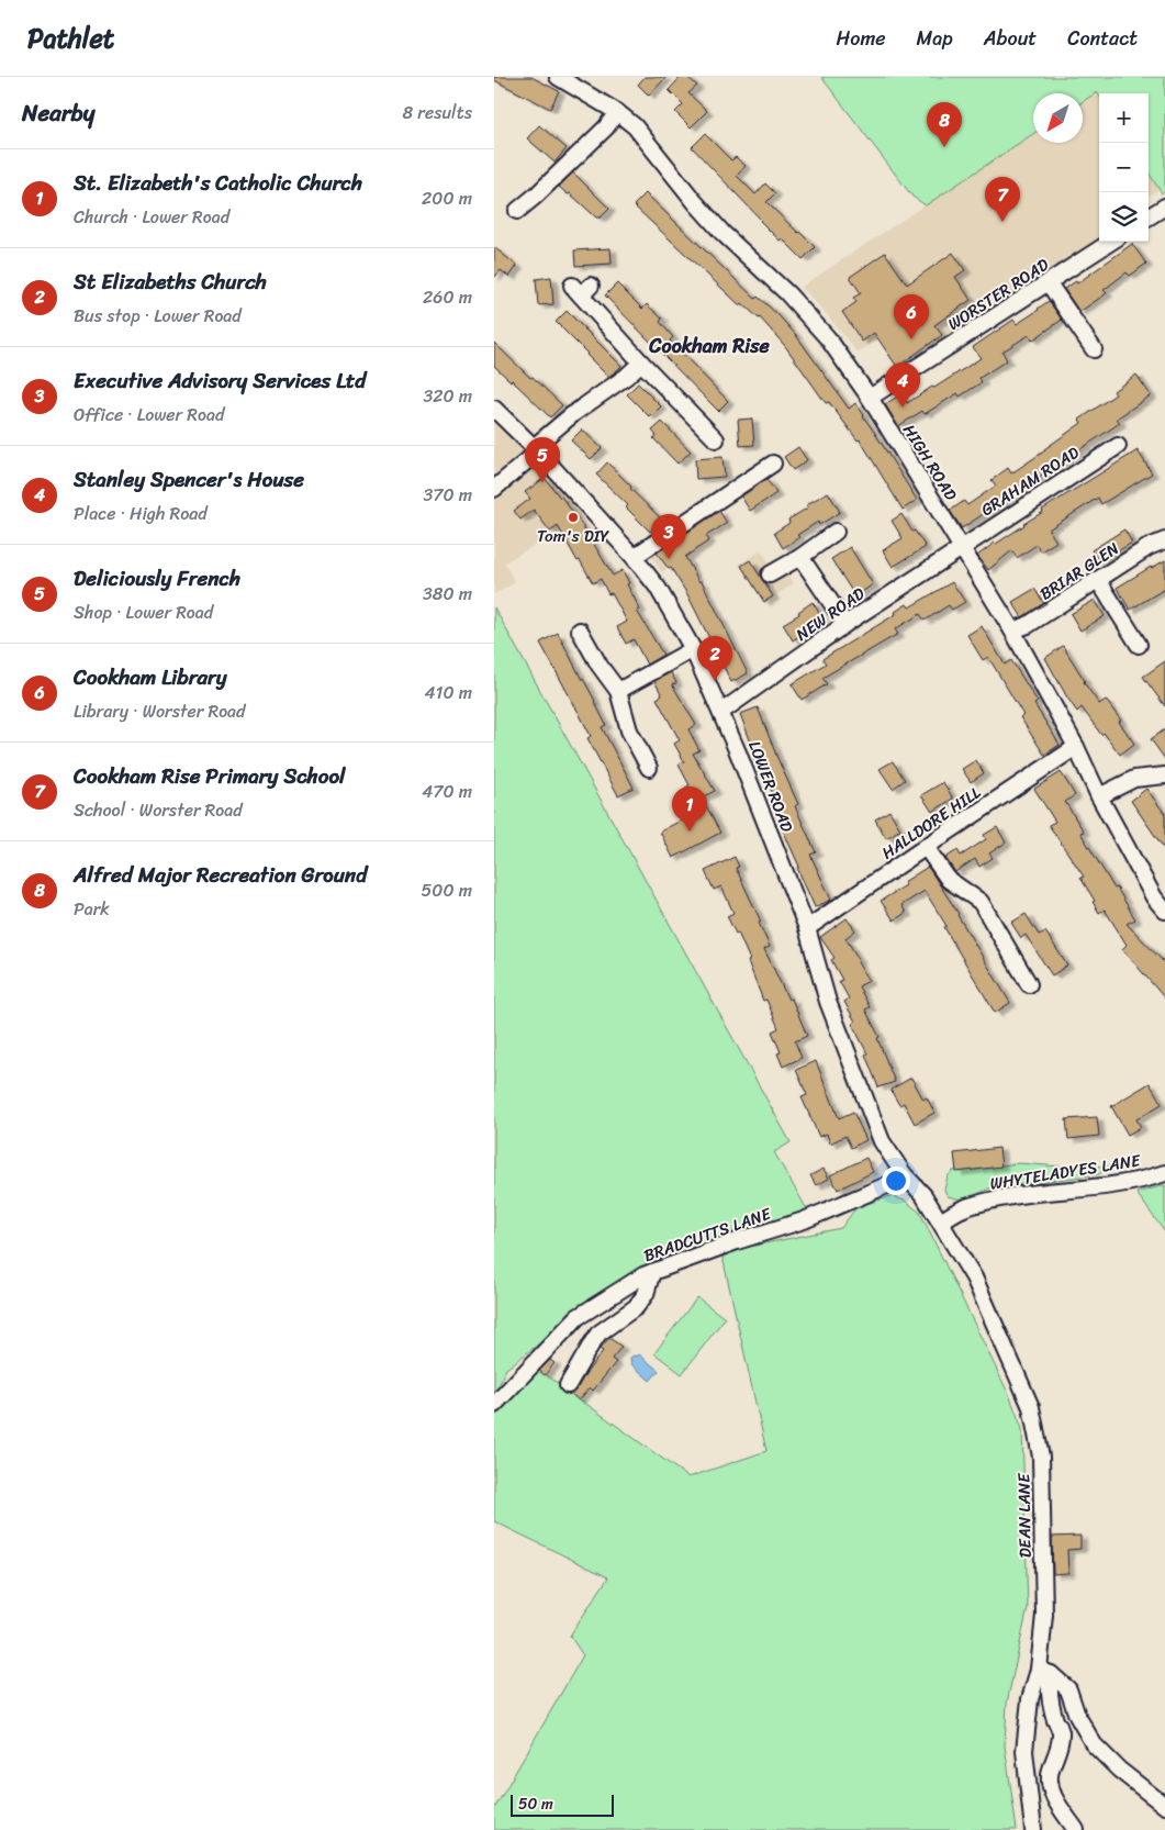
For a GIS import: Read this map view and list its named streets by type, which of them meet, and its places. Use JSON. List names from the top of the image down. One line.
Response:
{"streets":{"street":["WORSTER ROAD","HIGH ROAD","GRAHAM ROAD","BRIAR GLEN","NEW ROAD","LOWER ROAD","HALLDORE HILL","WHYTELADYES LANE","BRADCUTTS LANE","DEAN LANE"]},"crossings":[["WORSTER ROAD","HIGH ROAD"],["HIGH ROAD","GRAHAM ROAD"],["HIGH ROAD","BRIAR GLEN"],["HIGH ROAD","NEW ROAD"],["HIGH ROAD","HALLDORE HILL"],["GRAHAM ROAD","NEW ROAD"],["NEW ROAD","LOWER ROAD"],["LOWER ROAD","HALLDORE HILL"],["LOWER ROAD","WHYTELADYES LANE"],["LOWER ROAD","BRADCUTTS LANE"],["LOWER ROAD","DEAN LANE"],["WHYTELADYES LANE","DEAN LANE"]],"districts":["Cookham Rise"],"places":["Tom's DIY"],"scale_bar":"50 m","north":"bottom left","page":{"header":"Pathlet","nav":["Home","Map","About","Contact"],"heading":["Nearby","8 results"],"map_buttons":["+","−"],"pins":["8","7","6","4","5","3","2","1"],"list":[{"mark":"1","name":"St. Elizabeth's Catholic Church","note":"Church · Lower Road","value":"200 m"},{"mark":"2","name":"St Elizabeths Church","note":"Bus stop · Lower Road","value":"260 m"},{"mark":"3","name":"Executive Advisory Services Ltd","note":"Office · Lower Road","value":"320 m"},{"mark":"4","name":"Stanley Spencer's House","note":"Place · High Road","value":"370 m"},{"mark":"5","name":"Deliciously French","note":"Shop · Lower Road","value":"380 m"},{"mark":"6","name":"Cookham Library","note":"Library · Worster Road","value":"410 m"},{"mark":"7","name":"Cookham Rise Primary School","note":"School · Worster Road","value":"470 m"},{"mark":"8","name":"Alfred Major Recreation Ground","note":"Park","value":"500 m"}],"scale":"50 m"}}
